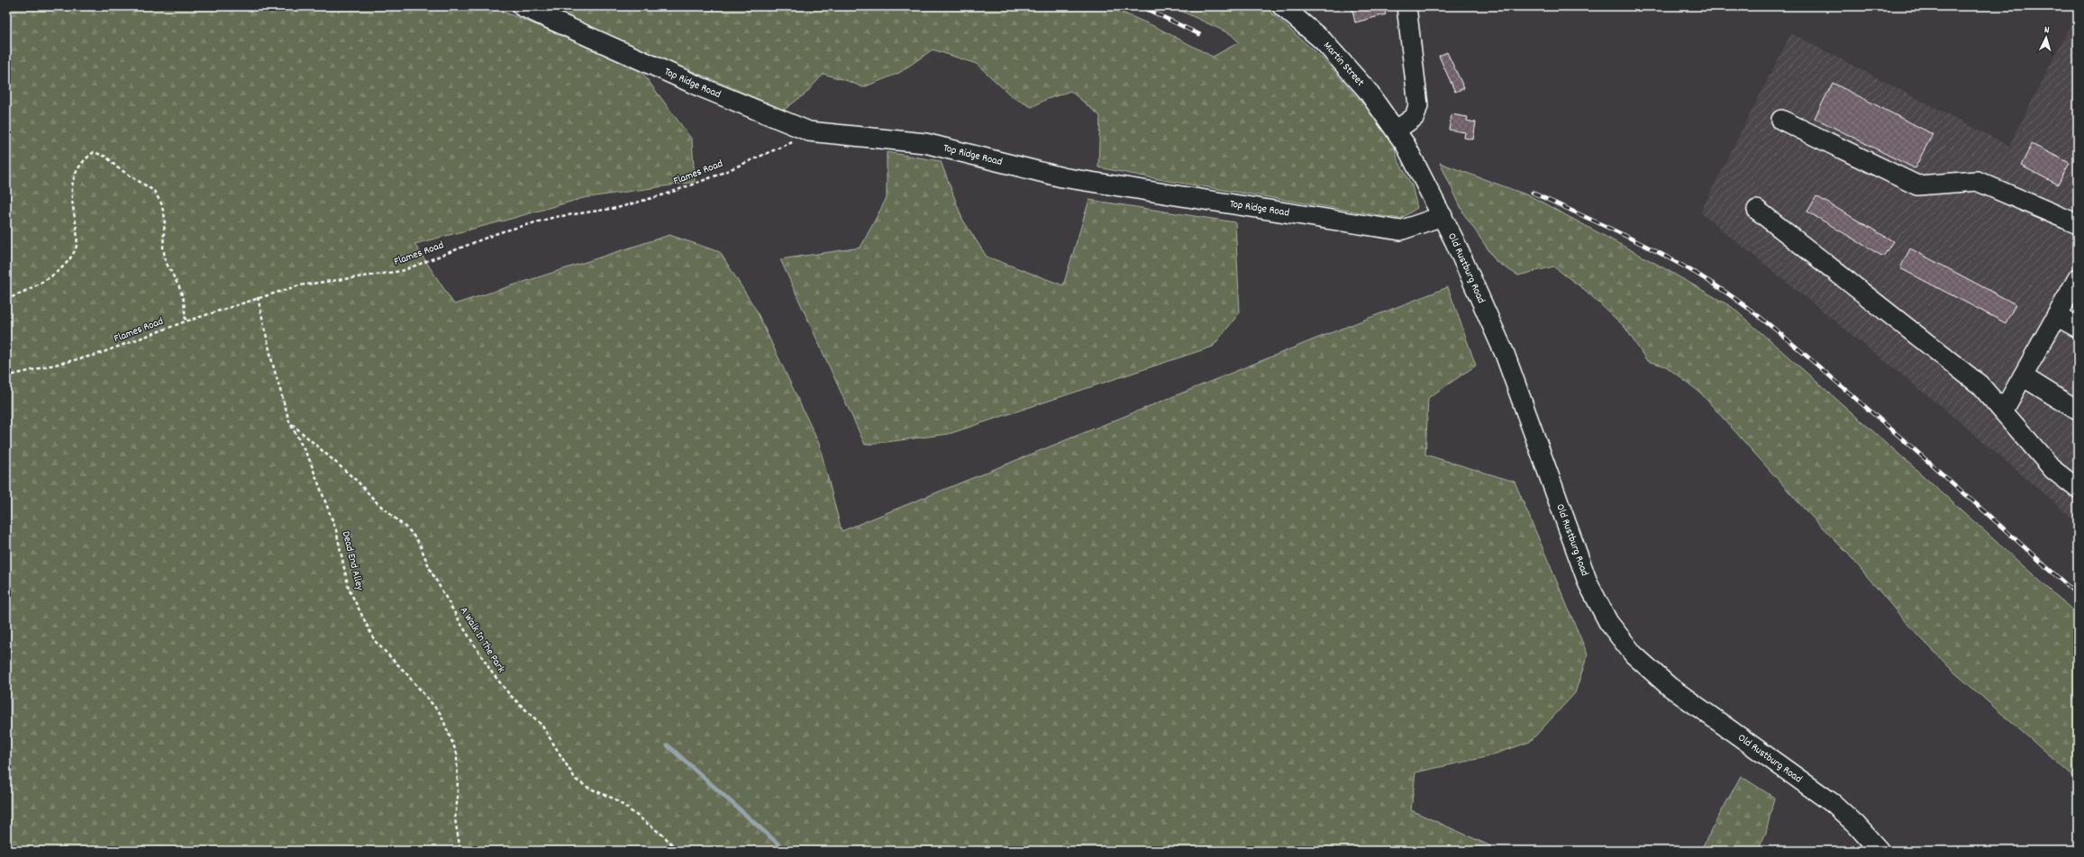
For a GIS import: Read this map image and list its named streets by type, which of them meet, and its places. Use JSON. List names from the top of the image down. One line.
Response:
{"streets":{"street":["Martin Street","Top Ridge Road","Old Rustburg Road"],"path":["Flames Road","Dead End Alley","A Walk In The Park"]},"crossings":[["Martin Street","Old Rustburg Road"],["Top Ridge Road","Flames Road"],["Top Ridge Road","Old Rustburg Road"],["Flames Road","Dead End Alley"],["Dead End Alley","A Walk In The Park"]],"north":"top"}
